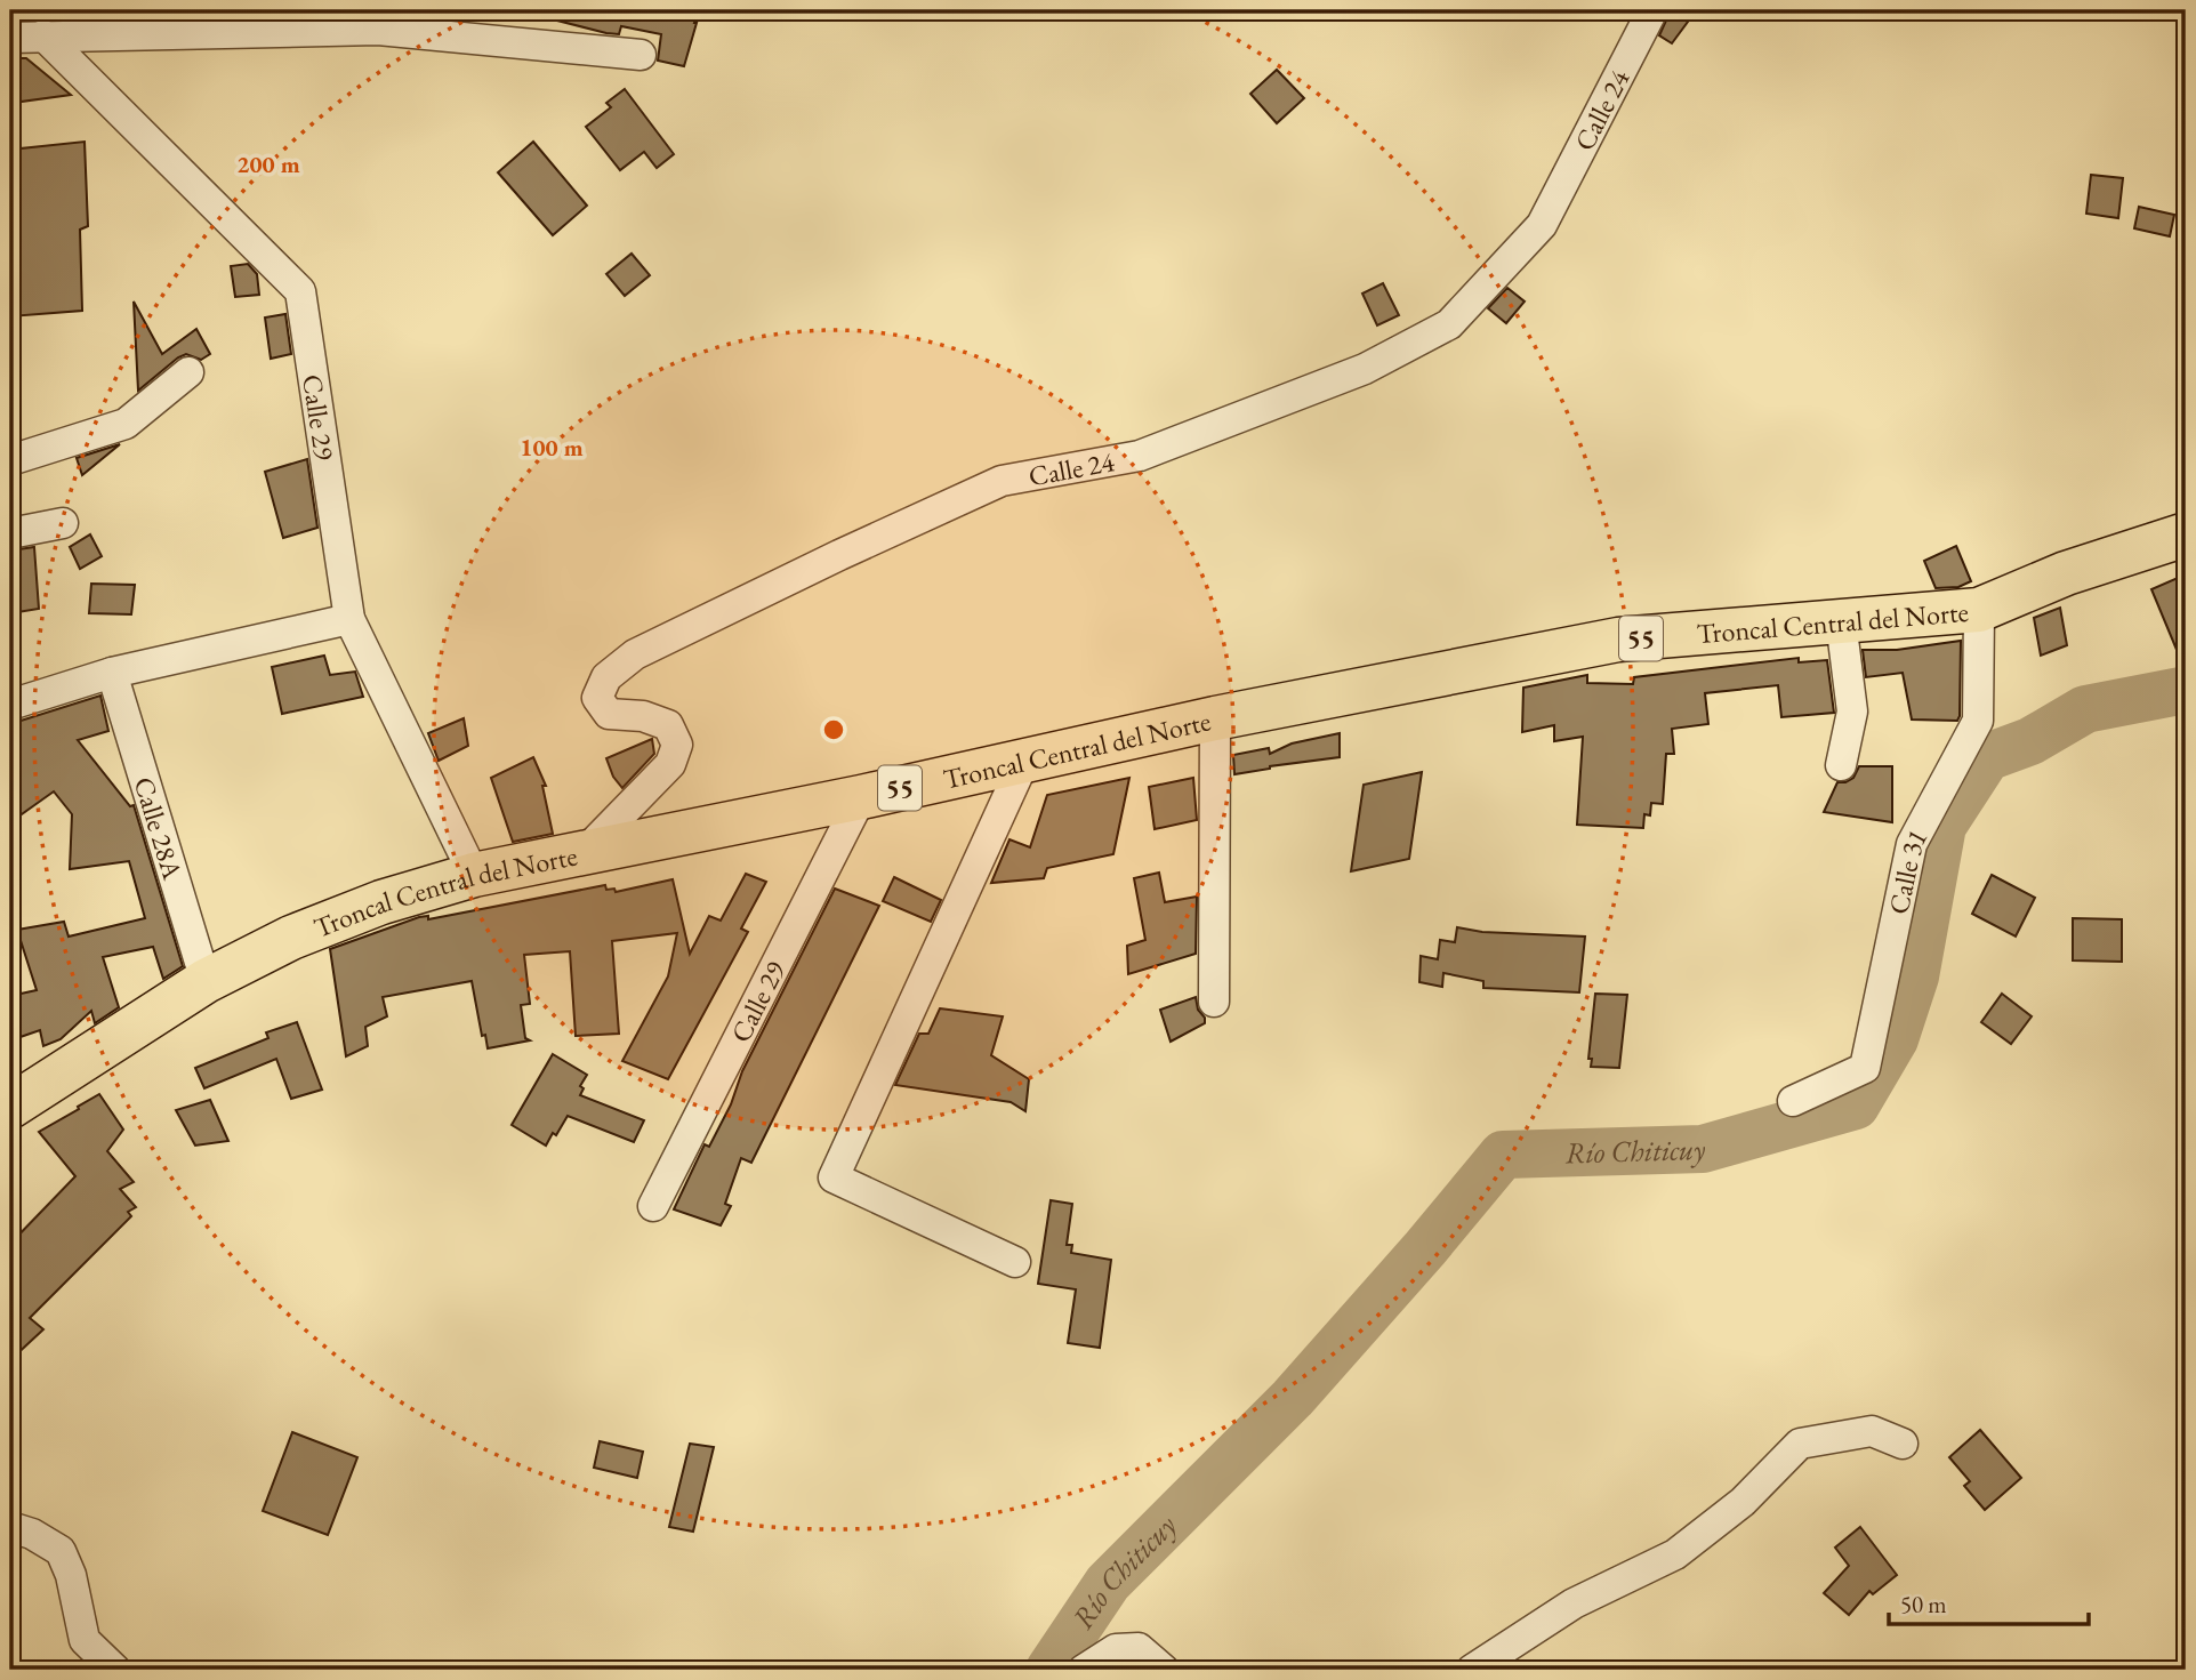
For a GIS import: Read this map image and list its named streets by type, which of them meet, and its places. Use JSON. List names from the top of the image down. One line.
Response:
{"streets":{"highway":["Troncal Central del Norte","55"],"street":["Calle 24","Calle 29","Calle 28A","Calle 31"]},"crossings":[["Calle 24","Troncal Central del Norte"],["Calle 29","Troncal Central del Norte"],["Troncal Central del Norte","Calle 28A"],["Troncal Central del Norte","Calle 31"]],"water":["Río Chiticuy"],"scale_bar":"50 m","rings":["200 m","100 m"]}
